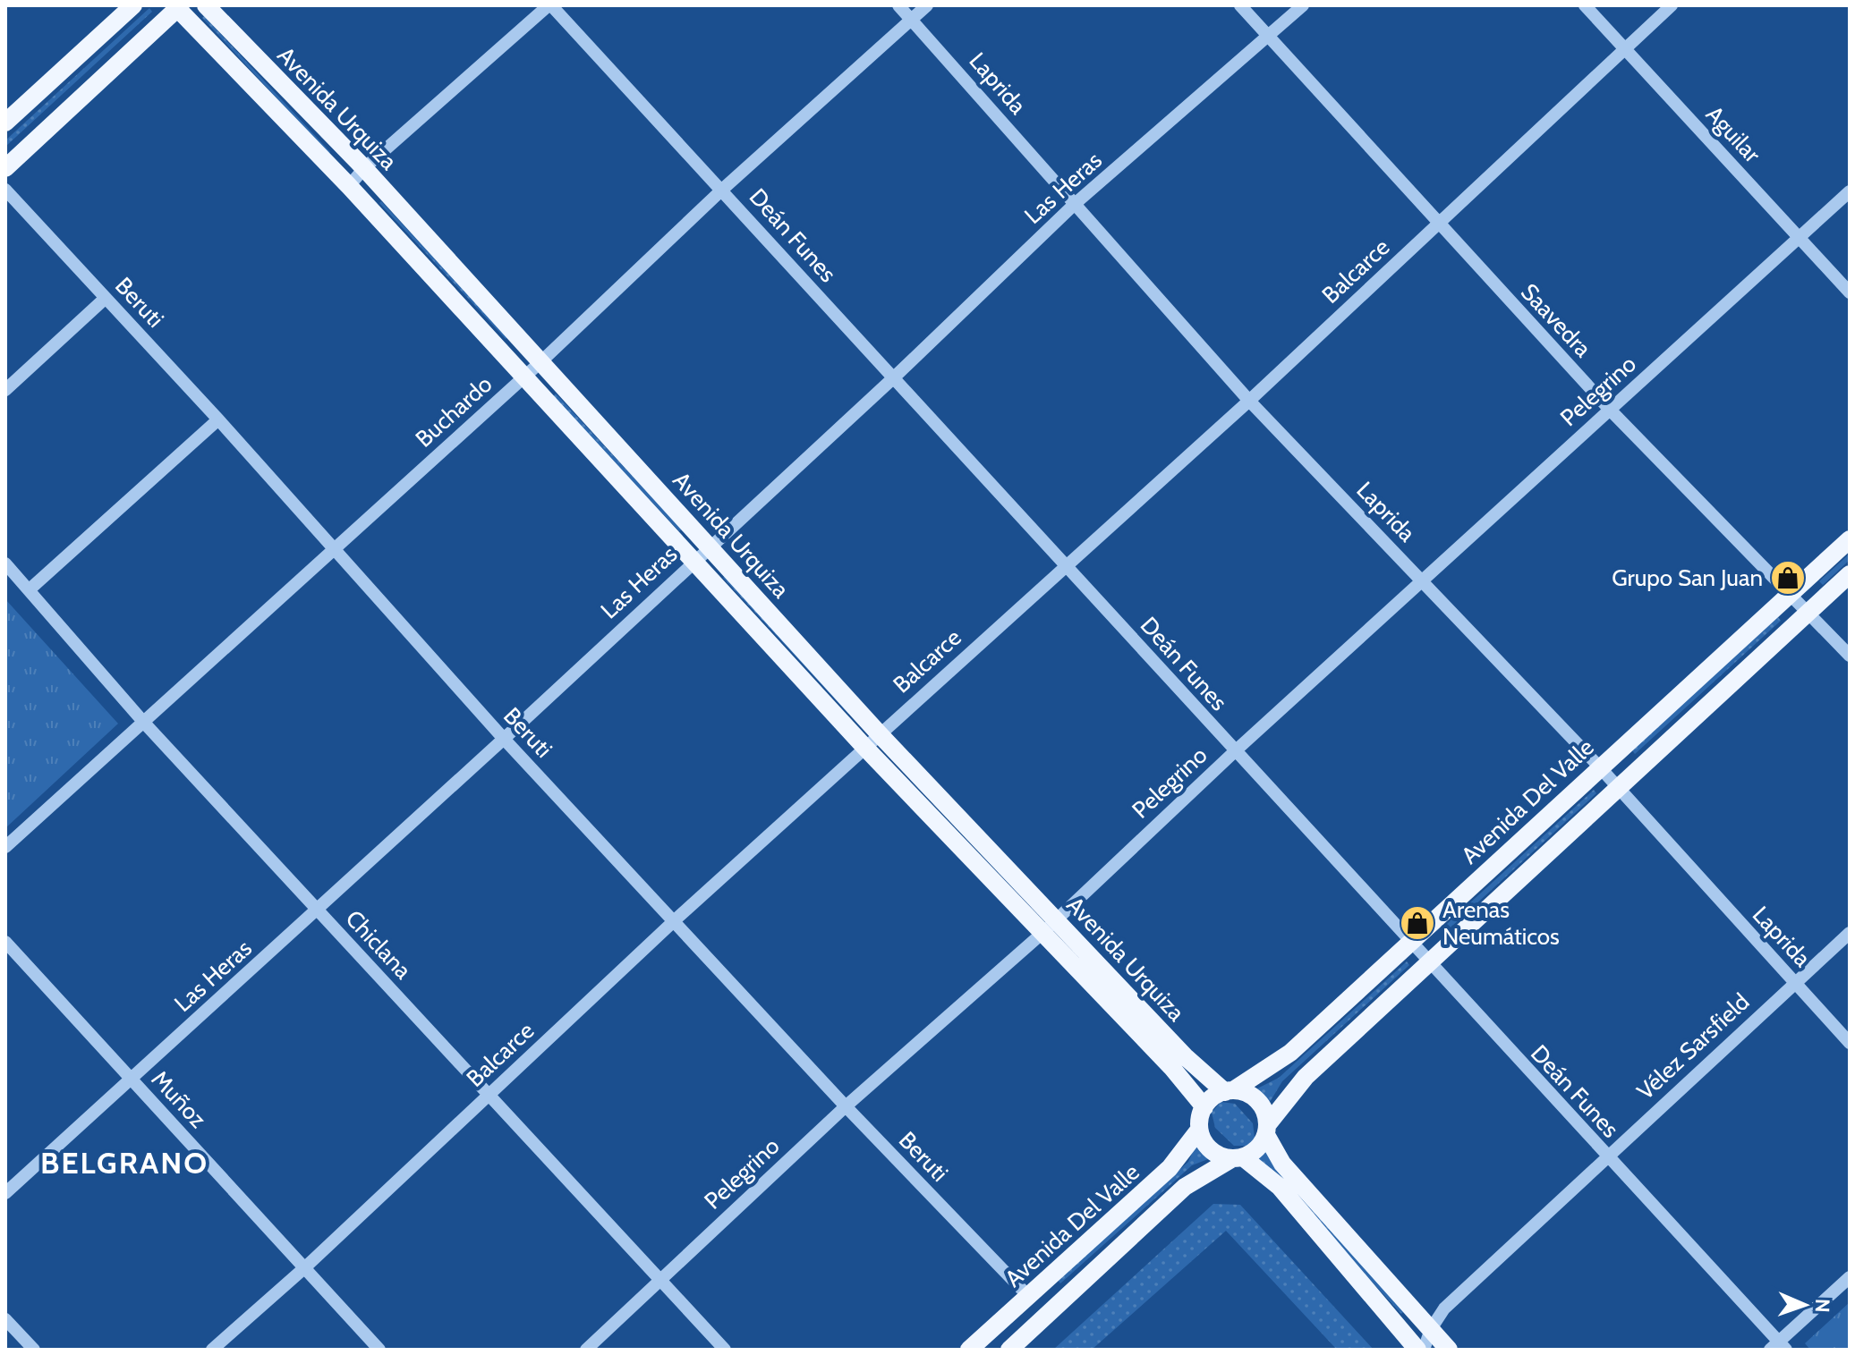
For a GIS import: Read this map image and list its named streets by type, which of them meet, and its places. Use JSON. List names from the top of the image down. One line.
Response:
{"streets":{"main road":["Avenida Urquiza","Avenida Del Valle"],"street":["Laprida","Aguilar","Las Heras","Deán Funes","Balcarce","Beruti","Saavedra","Pelegrino","Buchardo","Chiclana","Vélez Sarsfield","Muñoz"]},"crossings":[["Laprida","Las Heras"],["Laprida","Balcarce"],["Laprida","Pelegrino"],["Laprida","Buchardo"],["Laprida","Avenida Del Valle"],["Laprida","Vélez Sarsfield"],["Avenida Urquiza","Las Heras"],["Avenida Urquiza","Balcarce"],["Avenida Urquiza","Pelegrino"],["Avenida Urquiza","Buchardo"],["Avenida Urquiza","Avenida Del Valle"],["Aguilar","Balcarce"],["Aguilar","Pelegrino"],["Las Heras","Deán Funes"],["Las Heras","Beruti"],["Las Heras","Saavedra"],["Las Heras","Chiclana"],["Las Heras","Muñoz"],["Deán Funes","Balcarce"],["Deán Funes","Pelegrino"],["Deán Funes","Buchardo"],["Deán Funes","Avenida Del Valle"],["Deán Funes","Vélez Sarsfield"],["Balcarce","Beruti"],["Balcarce","Saavedra"],["Balcarce","Chiclana"],["Balcarce","Muñoz"],["Beruti","Pelegrino"],["Beruti","Buchardo"],["Beruti","Avenida Del Valle"],["Saavedra","Pelegrino"],["Saavedra","Avenida Del Valle"],["Pelegrino","Chiclana"],["Buchardo","Chiclana"]],"districts":["BELGRANO"],"places":{"shop":["Grupo San Juan","Arenas Neumáticos"]},"north":"right"}
